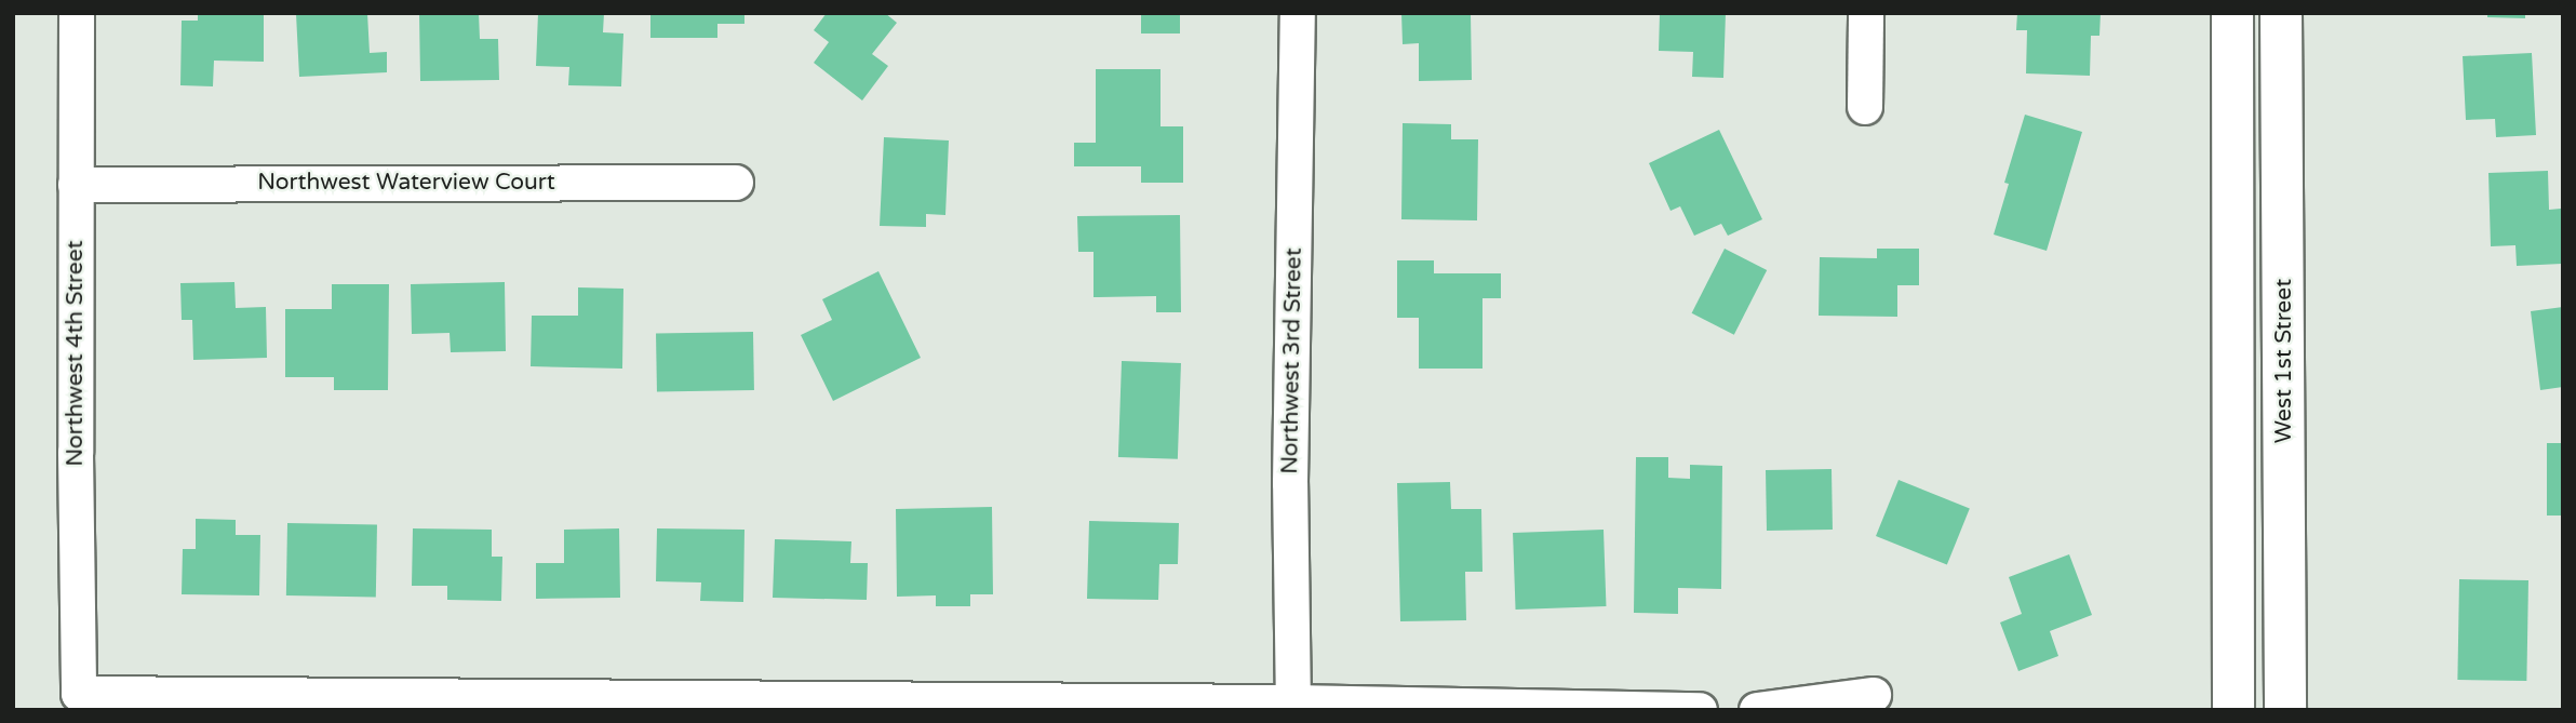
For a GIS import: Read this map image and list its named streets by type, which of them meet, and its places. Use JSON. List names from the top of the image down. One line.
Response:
{"streets":{"main road":["West 1st Street"],"street":["Northwest Waterview Court","Northwest 4th Street","Northwest 3rd Street"]},"crossings":[["Northwest Waterview Court","Northwest 4th Street"],["Northwest 4th Street","Northwest 3rd Street"]]}
